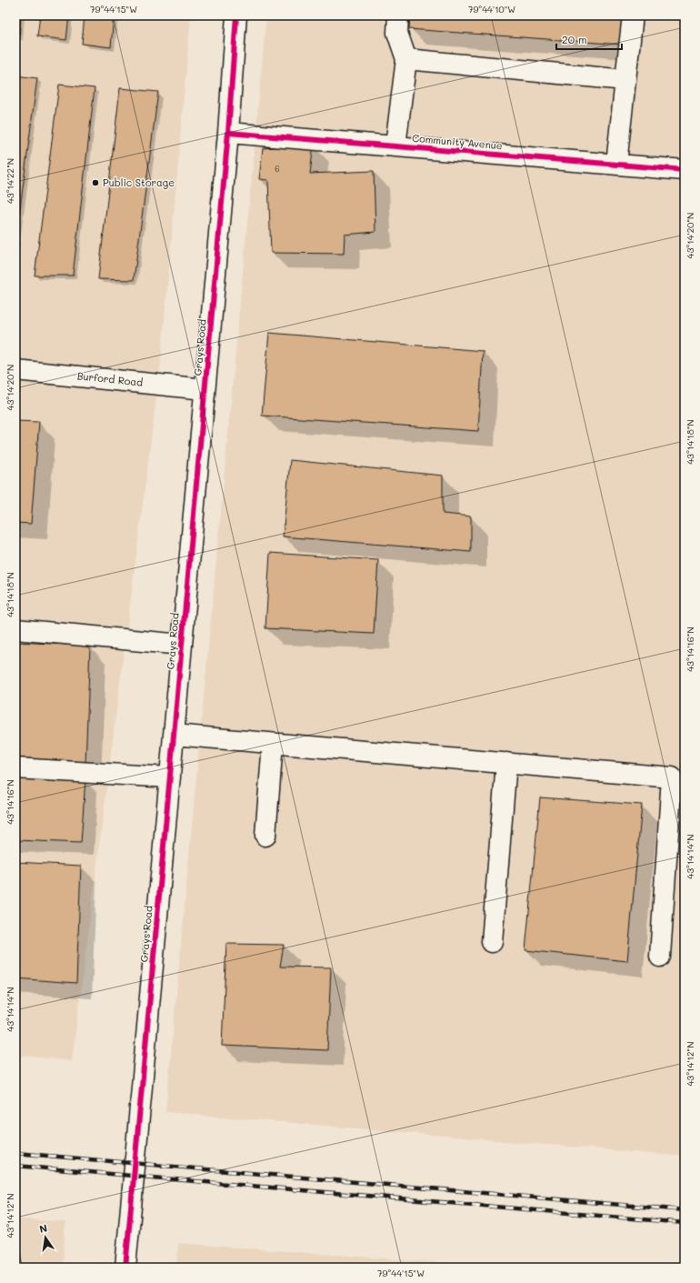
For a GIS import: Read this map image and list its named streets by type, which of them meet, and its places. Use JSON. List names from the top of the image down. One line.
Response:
{"streets":{"street":["Community Avenue","Grays Road","Burford Road"]},"crossings":[["Community Avenue","Grays Road"],["Grays Road","Burford Road"]],"places":["Public Storage"],"house_numbers":["6"],"scale_bar":"20 m","north":"top","coordinates":["79°44'15\"W","79°44'10\"W","43°14'22\"N","43°14'20\"N","43°14'18\"N","43°14'16\"N","43°14'14\"N","43°14'12\"N"]}
